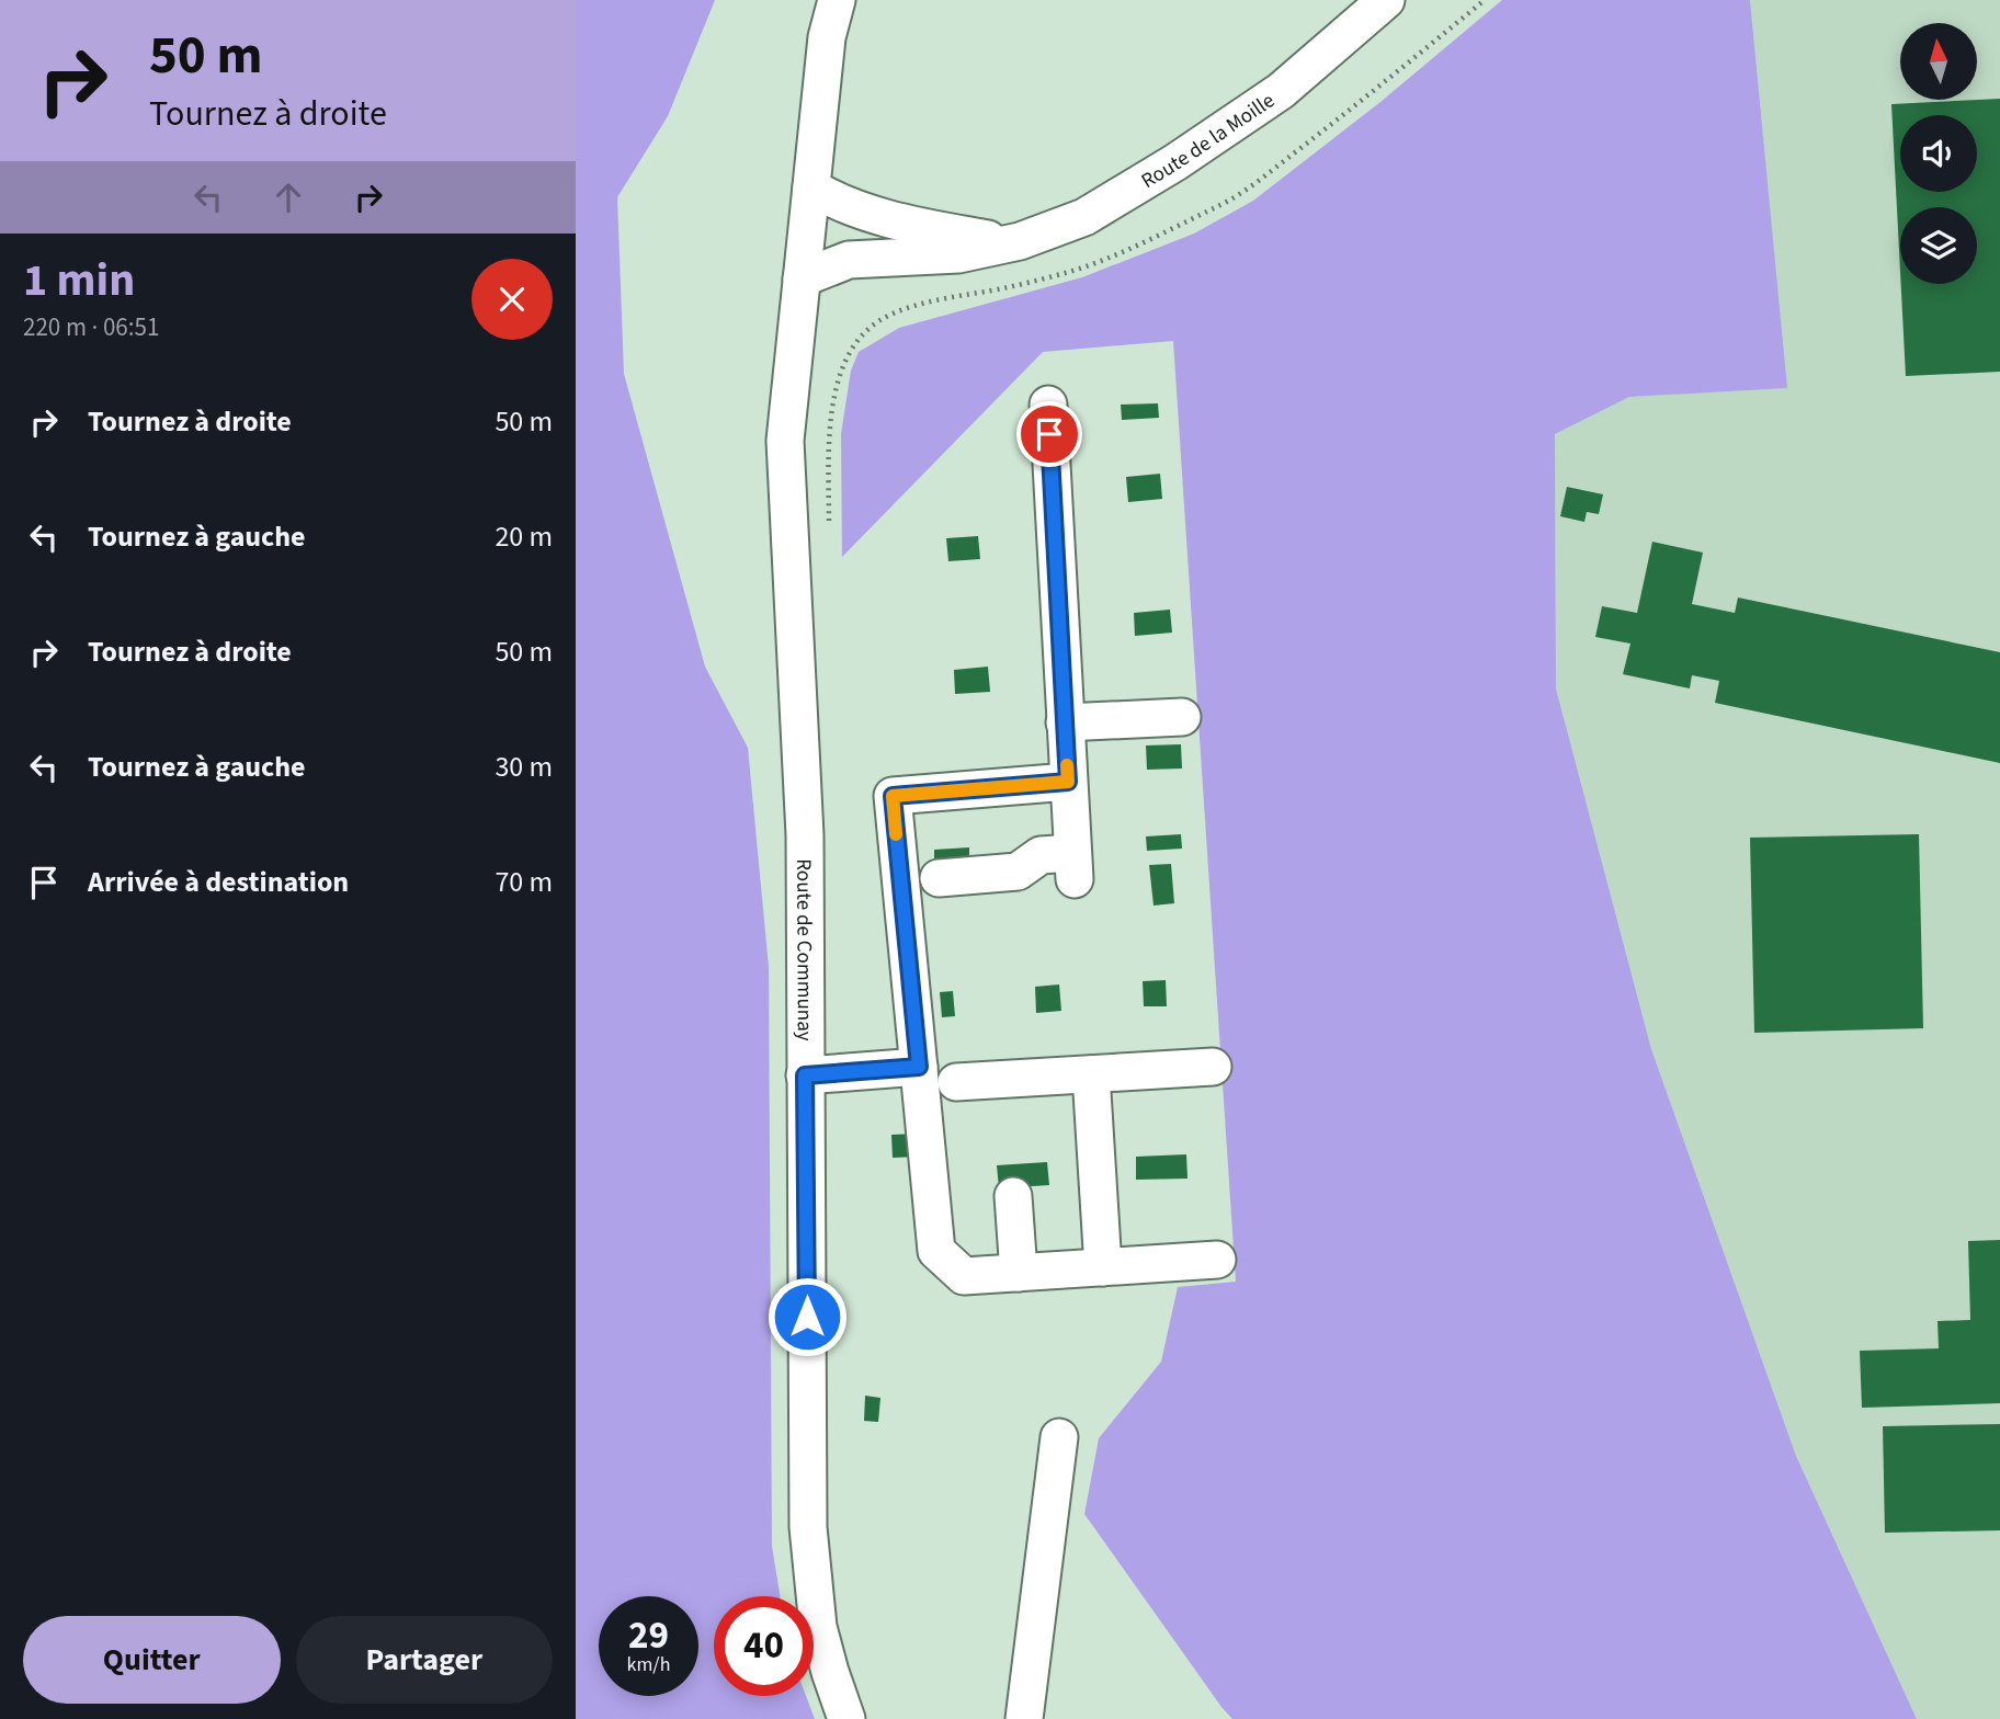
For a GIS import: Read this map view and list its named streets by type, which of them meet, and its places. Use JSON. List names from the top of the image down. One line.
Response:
{"streets":{"street":["Route de la Moille","Route de Communay"]},"crossings":[["Route de la Moille","Route de Communay"]],"north":"top","page":{"turn":["50 m","Tournez à droite"],"heading":["1 min","220 m · 06:51"],"list":[{"name":"Tournez à droite","value":"50 m"},{"name":"Tournez à gauche","value":"20 m"},{"name":"Tournez à droite","value":"50 m"},{"name":"Tournez à gauche","value":"30 m"},{"name":"Arrivée à destination","value":"70 m"}],"speed":"29 km/h","limit":"40","buttons":["Quitter","Partager"]}}
